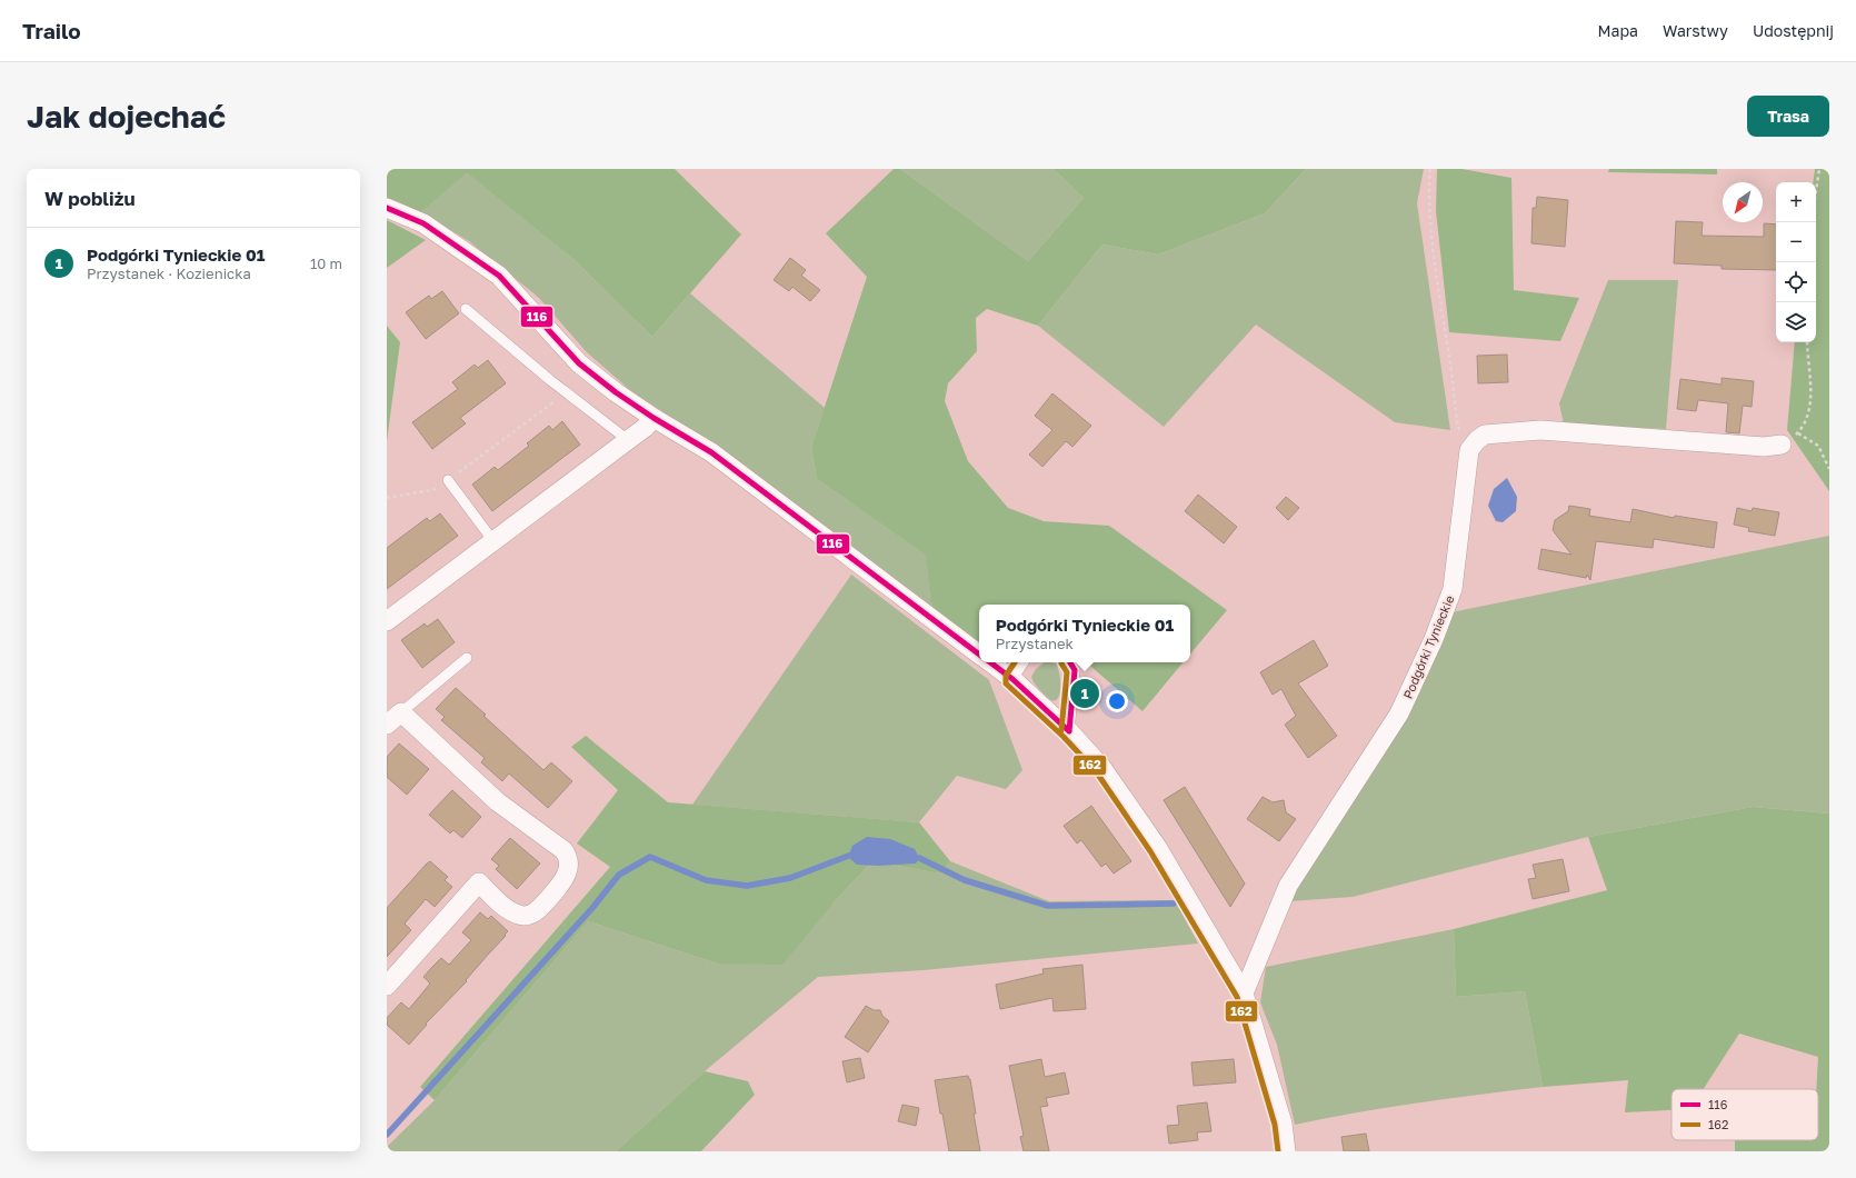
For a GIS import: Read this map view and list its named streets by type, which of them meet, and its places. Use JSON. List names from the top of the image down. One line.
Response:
{"streets":{"street":["Podgórki Tynieckie"]},"lines":["transit line 116","transit line 162"],"legend":["116","162"],"north":"bottom left","page":{"header":"Trailo","nav":["Mapa","Warstwy","Udostępnij"],"buttons":"Trasa","title":"Jak dojechać","heading":"W pobliżu","map_buttons":["+","−"],"list":[{"mark":"1","name":"Podgórki Tynieckie 01","note":"Przystanek · Kozienicka","value":"10 m"}],"popup":["Podgórki Tynieckie 01","Przystanek"],"pins":"1"}}
